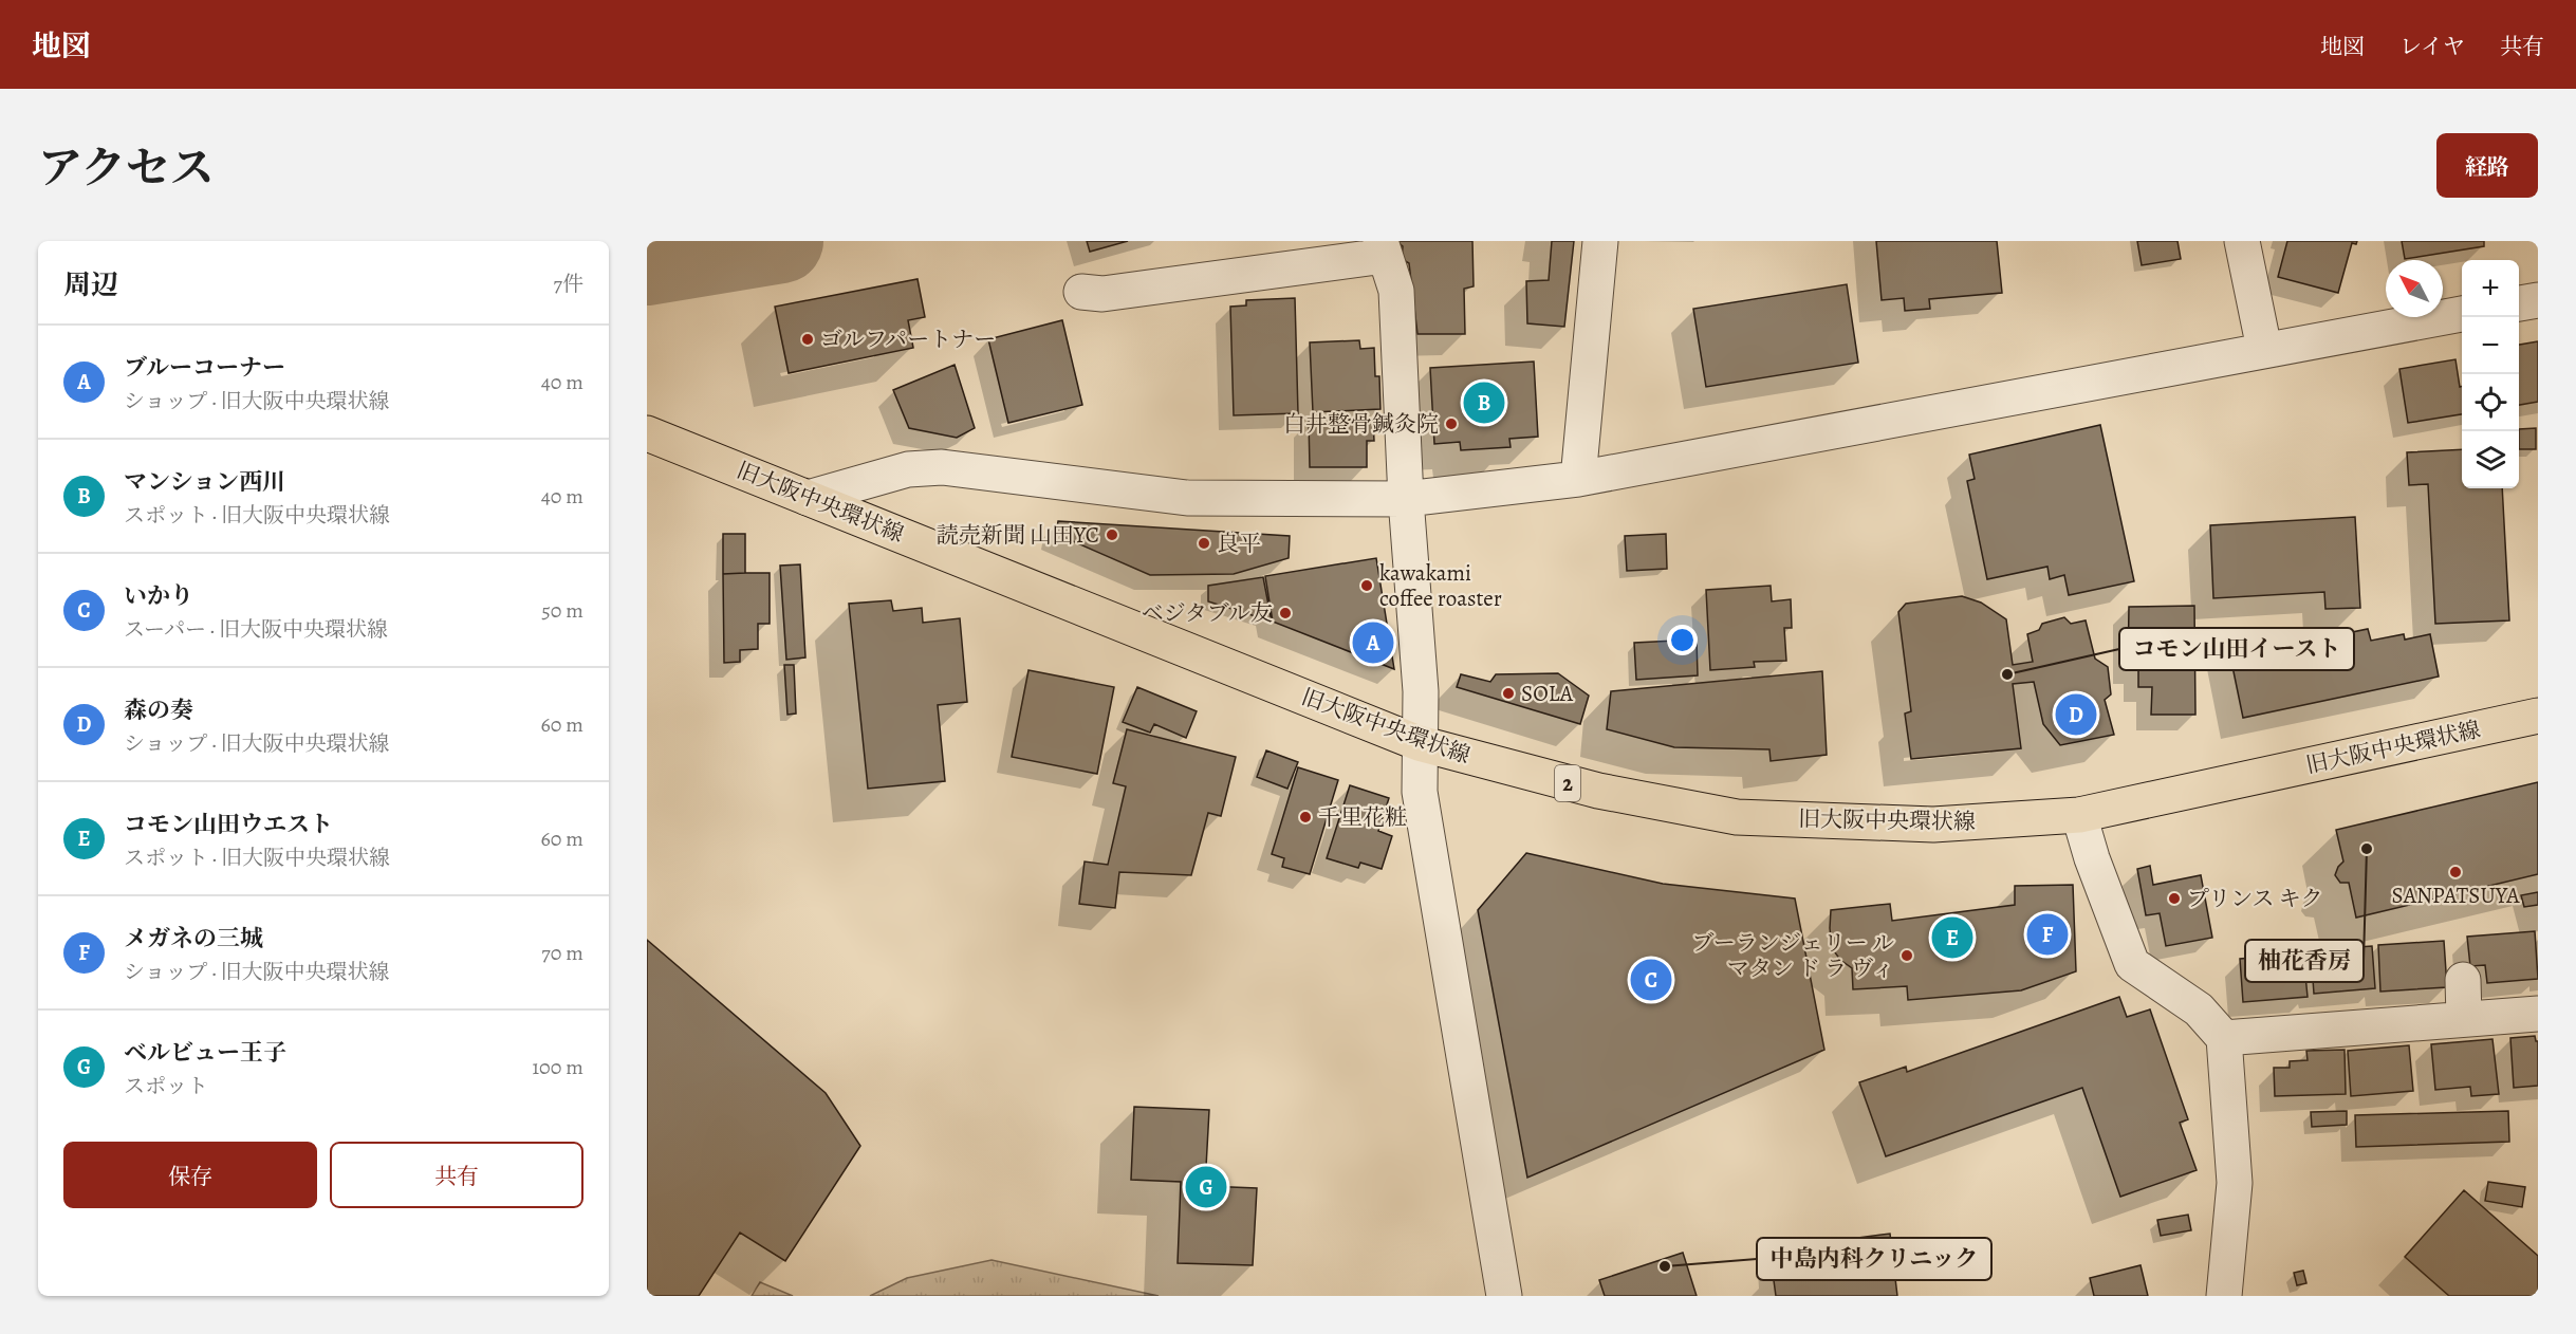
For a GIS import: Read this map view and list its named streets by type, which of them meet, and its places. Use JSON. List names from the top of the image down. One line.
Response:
{"streets":{"main road":["旧大阪中央環状線","2"]},"places":["ゴルフパートナー","白井整骨鍼灸院","読売新聞 山田YC","良平","kawakami coffee roaster","ベジタブル友","コモン山田イースト","SOLA","千里花粧","柚花香房","SANPATSUYA","プリンス キク","ブーランジェリー ル マタン ド ラ ヴィ","中島内科クリニック"],"north":"top left","page":{"header":"地図","nav":["地図","レイヤ","共有"],"title":"アクセス","buttons":["経路",["保存","共有"]],"heading":["周辺","7件"],"map_buttons":["+","−"],"list":[{"mark":"A","name":"ブルーコーナー","note":"ショップ · 旧大阪中央環状線","value":"40 m"},{"mark":"B","name":"マンション西川","note":"スポット · 旧大阪中央環状線","value":"40 m"},{"mark":"C","name":"いかり","note":"スーパー · 旧大阪中央環状線","value":"50 m"},{"mark":"D","name":"森の奏","note":"ショップ · 旧大阪中央環状線","value":"60 m"},{"mark":"E","name":"コモン山田ウエスト","note":"スポット · 旧大阪中央環状線","value":"60 m"},{"mark":"F","name":"メガネの三城","note":"ショップ · 旧大阪中央環状線","value":"70 m"},{"mark":"G","name":"ベルビュー王子","note":"スポット","value":"100 m"}],"pins":["B","A","D","F","E","C","G"]}}
